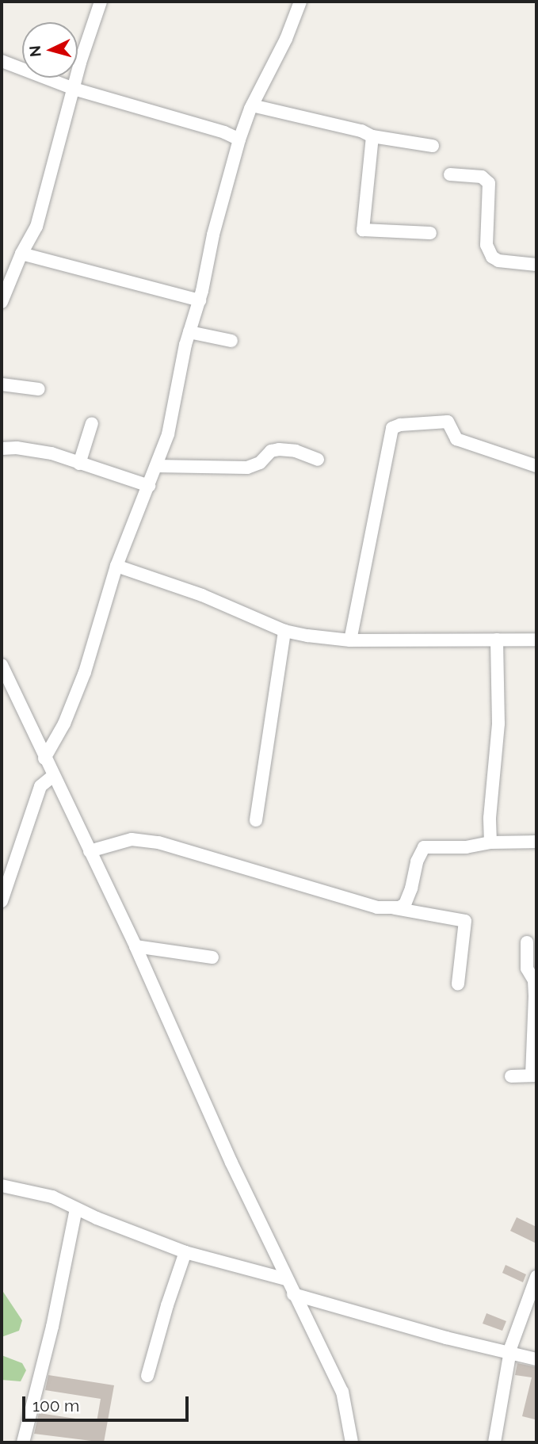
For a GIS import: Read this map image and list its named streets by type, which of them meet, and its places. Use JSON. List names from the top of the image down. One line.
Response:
{"scale_bar":"100 m","north":"left"}
